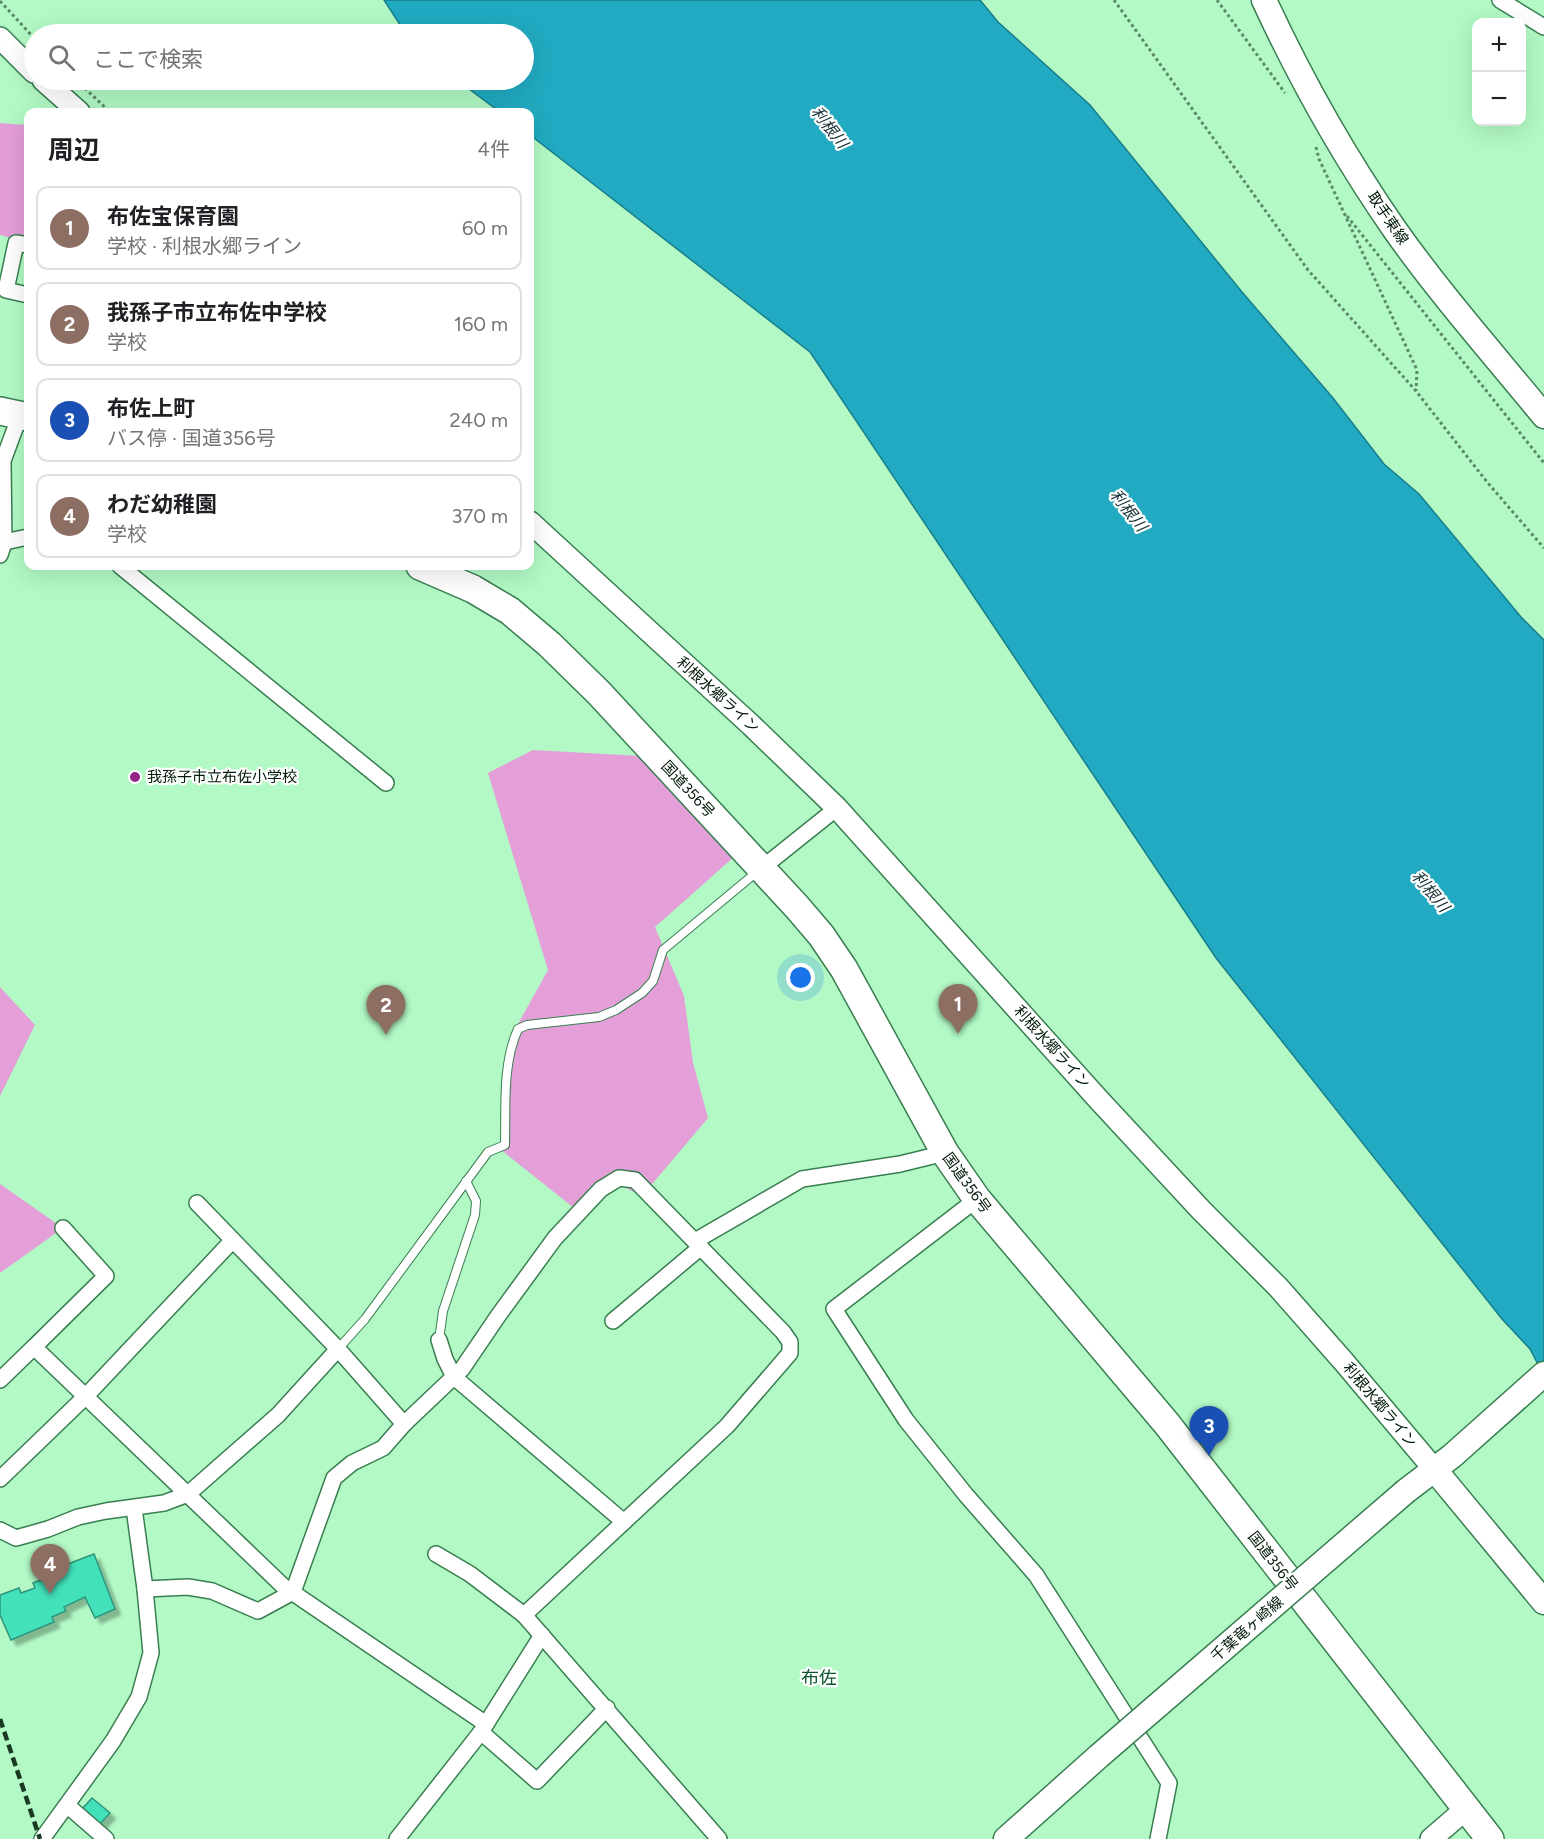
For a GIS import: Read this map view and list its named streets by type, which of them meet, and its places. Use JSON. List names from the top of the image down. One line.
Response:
{"streets":{"highway":["国道356号"],"main road":["取手東線","利根水郷ライン","千葉竜ヶ崎線"]},"crossings":[["利根水郷ライン","千葉竜ヶ崎線"]],"districts":["布佐"],"water":["利根川"],"places":["我孫子市立布佐小学校"],"page":{"map_buttons":["+","−"],"search":"ここで検索","heading":["周辺","4件"],"list":[{"mark":"1","name":"布佐宝保育園","note":"学校 · 利根水郷ライン","value":"60 m"},{"mark":"2","name":"我孫子市立布佐中学校","note":"学校","value":"160 m"},{"mark":"3","name":"布佐上町","note":"バス停 · 国道356号","value":"240 m"},{"mark":"4","name":"わだ幼稚園","note":"学校","value":"370 m"}],"pins":["1","2","3","4"]}}
